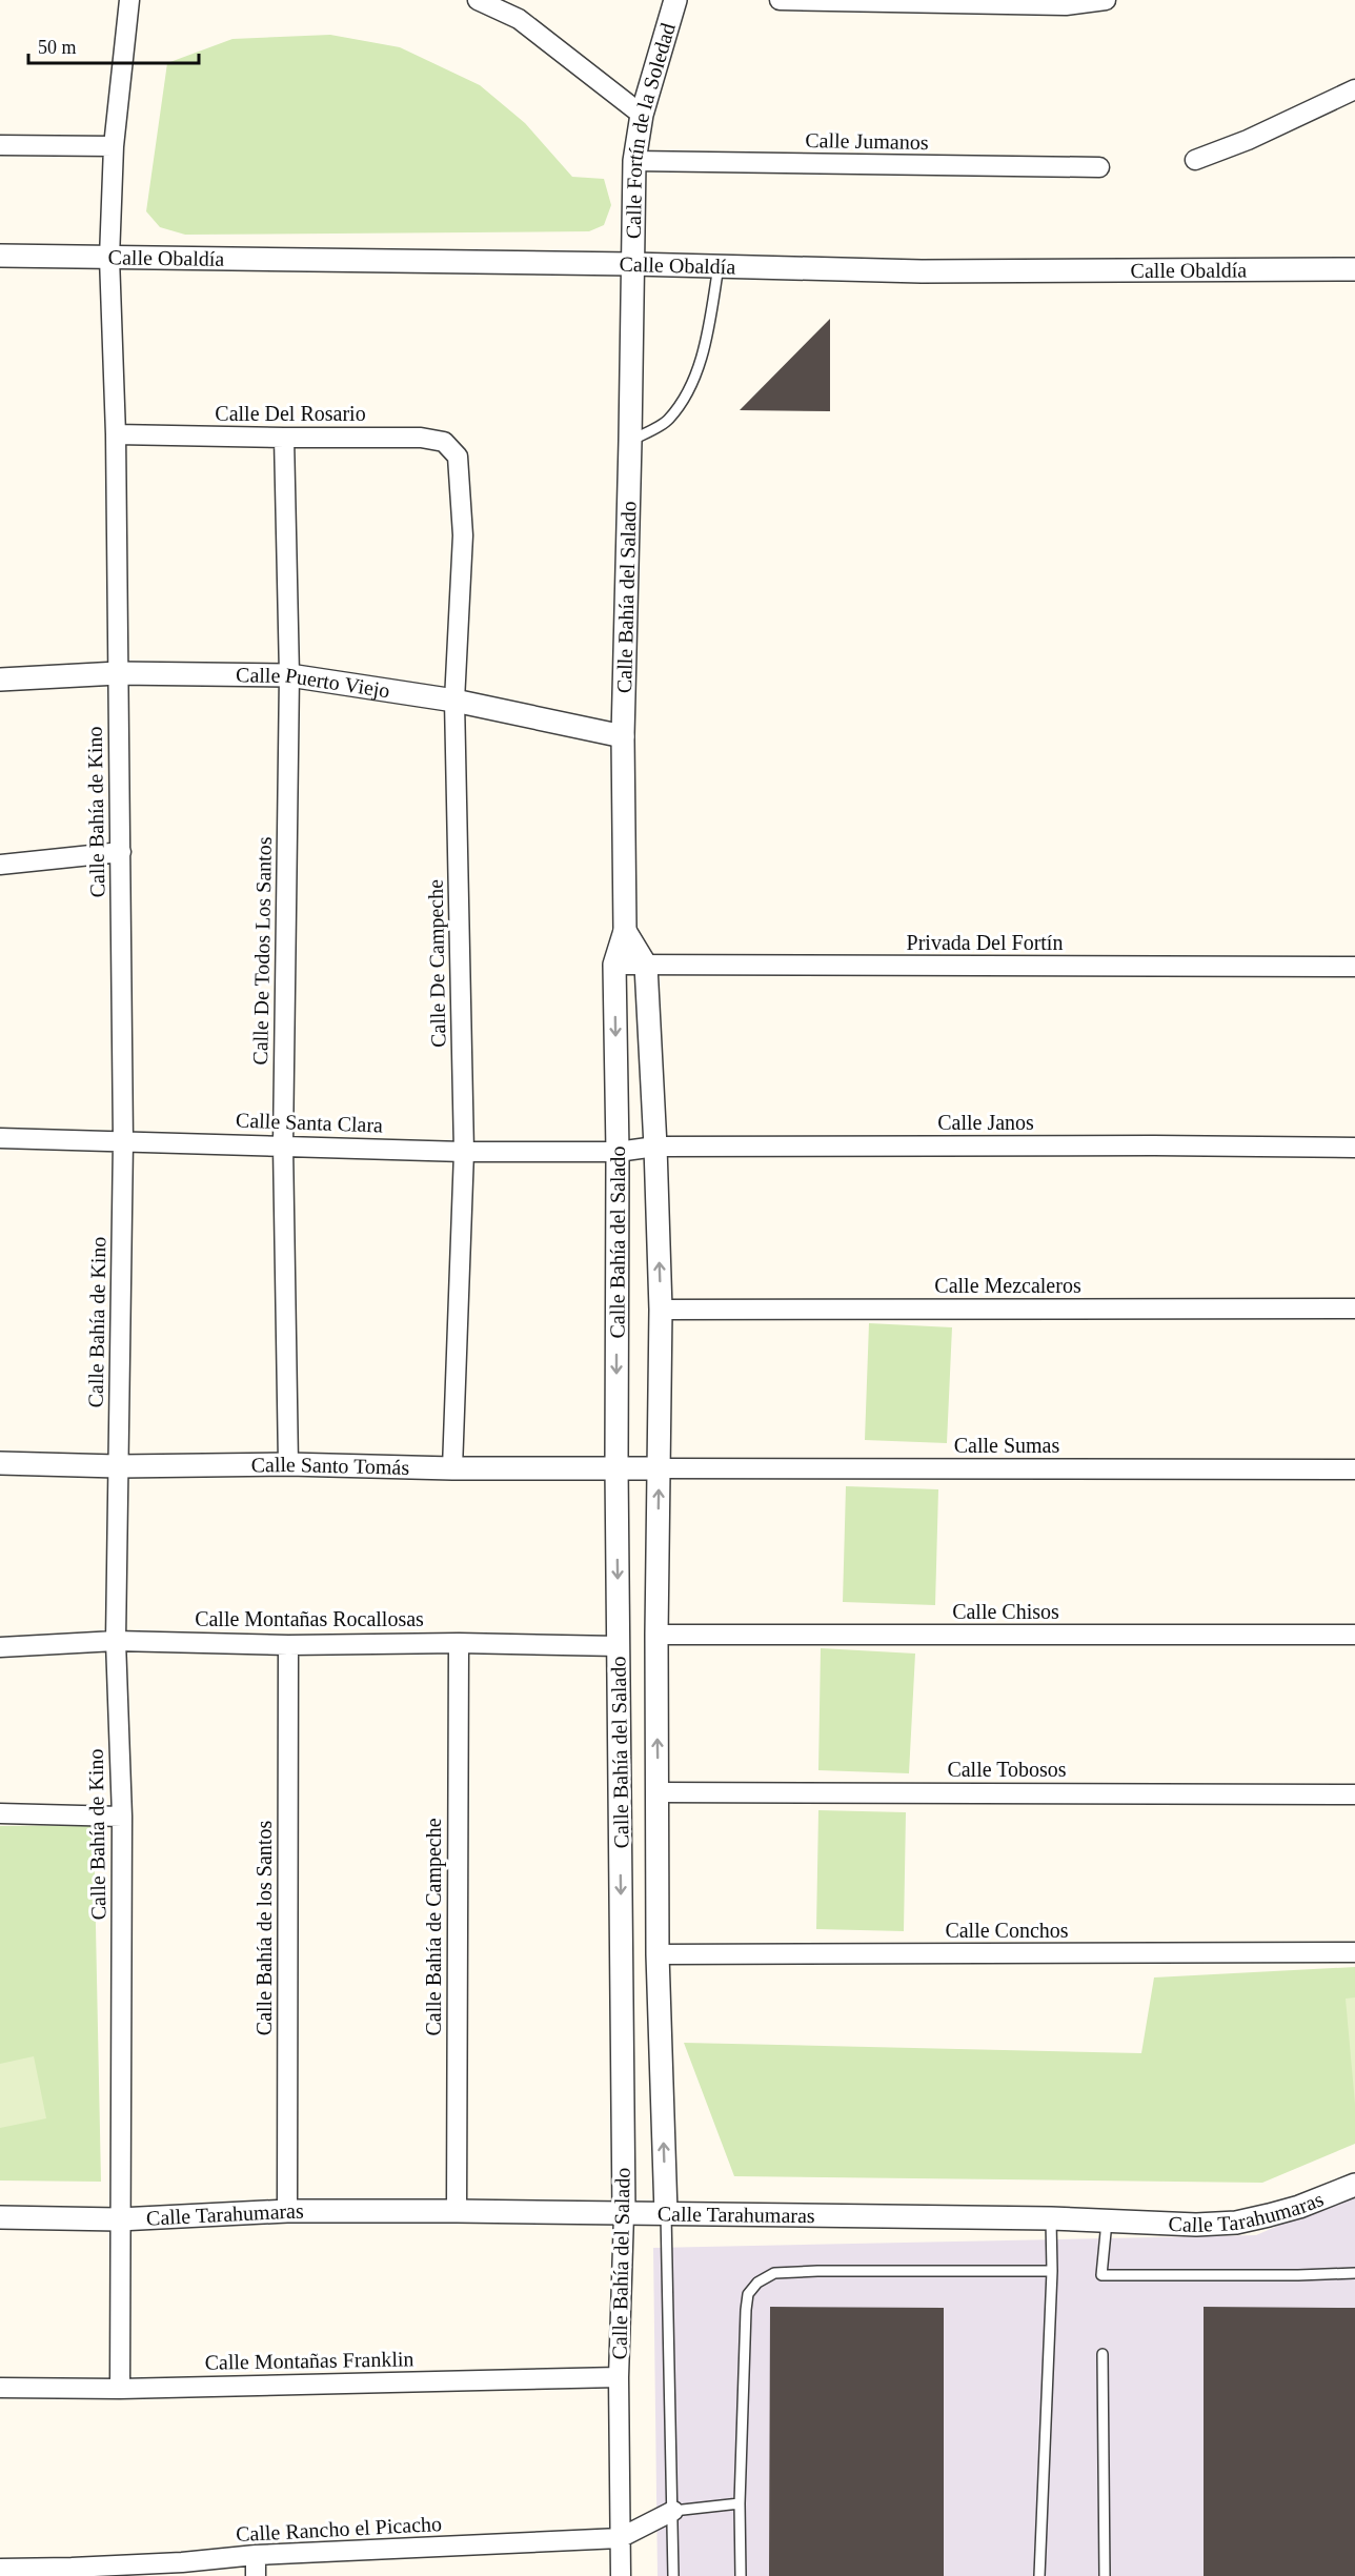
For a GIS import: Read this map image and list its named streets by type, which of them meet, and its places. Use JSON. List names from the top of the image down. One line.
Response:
{"streets":{"street":["Calle Fortín de la Soledad","Calle Jumanos","Calle Obaldía","Calle Del Rosario","Calle Bahía del Salado","Calle Puerto Viejo","Calle Bahía de Kino","Privada Del Fortín","Calle De Todos Los Santos","Calle De Campeche","Calle Santa Clara","Calle Janos","Calle Mezcaleros","Calle Sumas","Calle Santo Tomás","Calle Chisos","Calle Montañas Rocallosas","Calle Tobosos","Calle Bahía de Campeche","Calle Bahía de los Santos","Calle Conchos","Calle Tarahumaras","Calle Montañas Franklin","Calle Rancho el Picacho"]},"crossings":[["Calle Fortín de la Soledad","Calle Jumanos"],["Calle Fortín de la Soledad","Calle Obaldía"],["Calle Fortín de la Soledad","Calle Bahía del Salado"],["Calle Obaldía","Calle Bahía del Salado"],["Calle Obaldía","Calle Bahía de Kino"],["Calle Del Rosario","Calle Bahía de Kino"],["Calle Del Rosario","Calle De Todos Los Santos"],["Calle Del Rosario","Calle De Campeche"],["Calle Bahía del Salado","Calle Puerto Viejo"],["Calle Bahía del Salado","Privada Del Fortín"],["Calle Bahía del Salado","Calle Santa Clara"],["Calle Bahía del Salado","Calle Janos"],["Calle Bahía del Salado","Calle Mezcaleros"],["Calle Bahía del Salado","Calle Sumas"],["Calle Bahía del Salado","Calle Santo Tomás"],["Calle Bahía del Salado","Calle Chisos"],["Calle Bahía del Salado","Calle Montañas Rocallosas"],["Calle Bahía del Salado","Calle Tobosos"],["Calle Bahía del Salado","Calle Conchos"],["Calle Bahía del Salado","Calle Tarahumaras"],["Calle Bahía del Salado","Calle Montañas Franklin"],["Calle Bahía del Salado","Calle Rancho el Picacho"],["Calle Puerto Viejo","Calle Bahía de Kino"],["Calle Puerto Viejo","Calle De Todos Los Santos"],["Calle Puerto Viejo","Calle De Campeche"],["Calle Bahía de Kino","Calle Santa Clara"],["Calle Bahía de Kino","Calle Santo Tomás"],["Calle Bahía de Kino","Calle Montañas Rocallosas"],["Calle Bahía de Kino","Calle Tarahumaras"],["Calle Bahía de Kino","Calle Montañas Franklin"],["Calle De Todos Los Santos","Calle Santa Clara"],["Calle De Todos Los Santos","Calle Santo Tomás"],["Calle De Campeche","Calle Santa Clara"],["Calle De Campeche","Calle Santo Tomás"],["Calle Santa Clara","Calle Janos"],["Calle Sumas","Calle Santo Tomás"],["Calle Montañas Rocallosas","Calle Bahía de Campeche"],["Calle Montañas Rocallosas","Calle Bahía de los Santos"],["Calle Bahía de Campeche","Calle Tarahumaras"],["Calle Bahía de los Santos","Calle Tarahumaras"]],"scale_bar":"50 m"}
